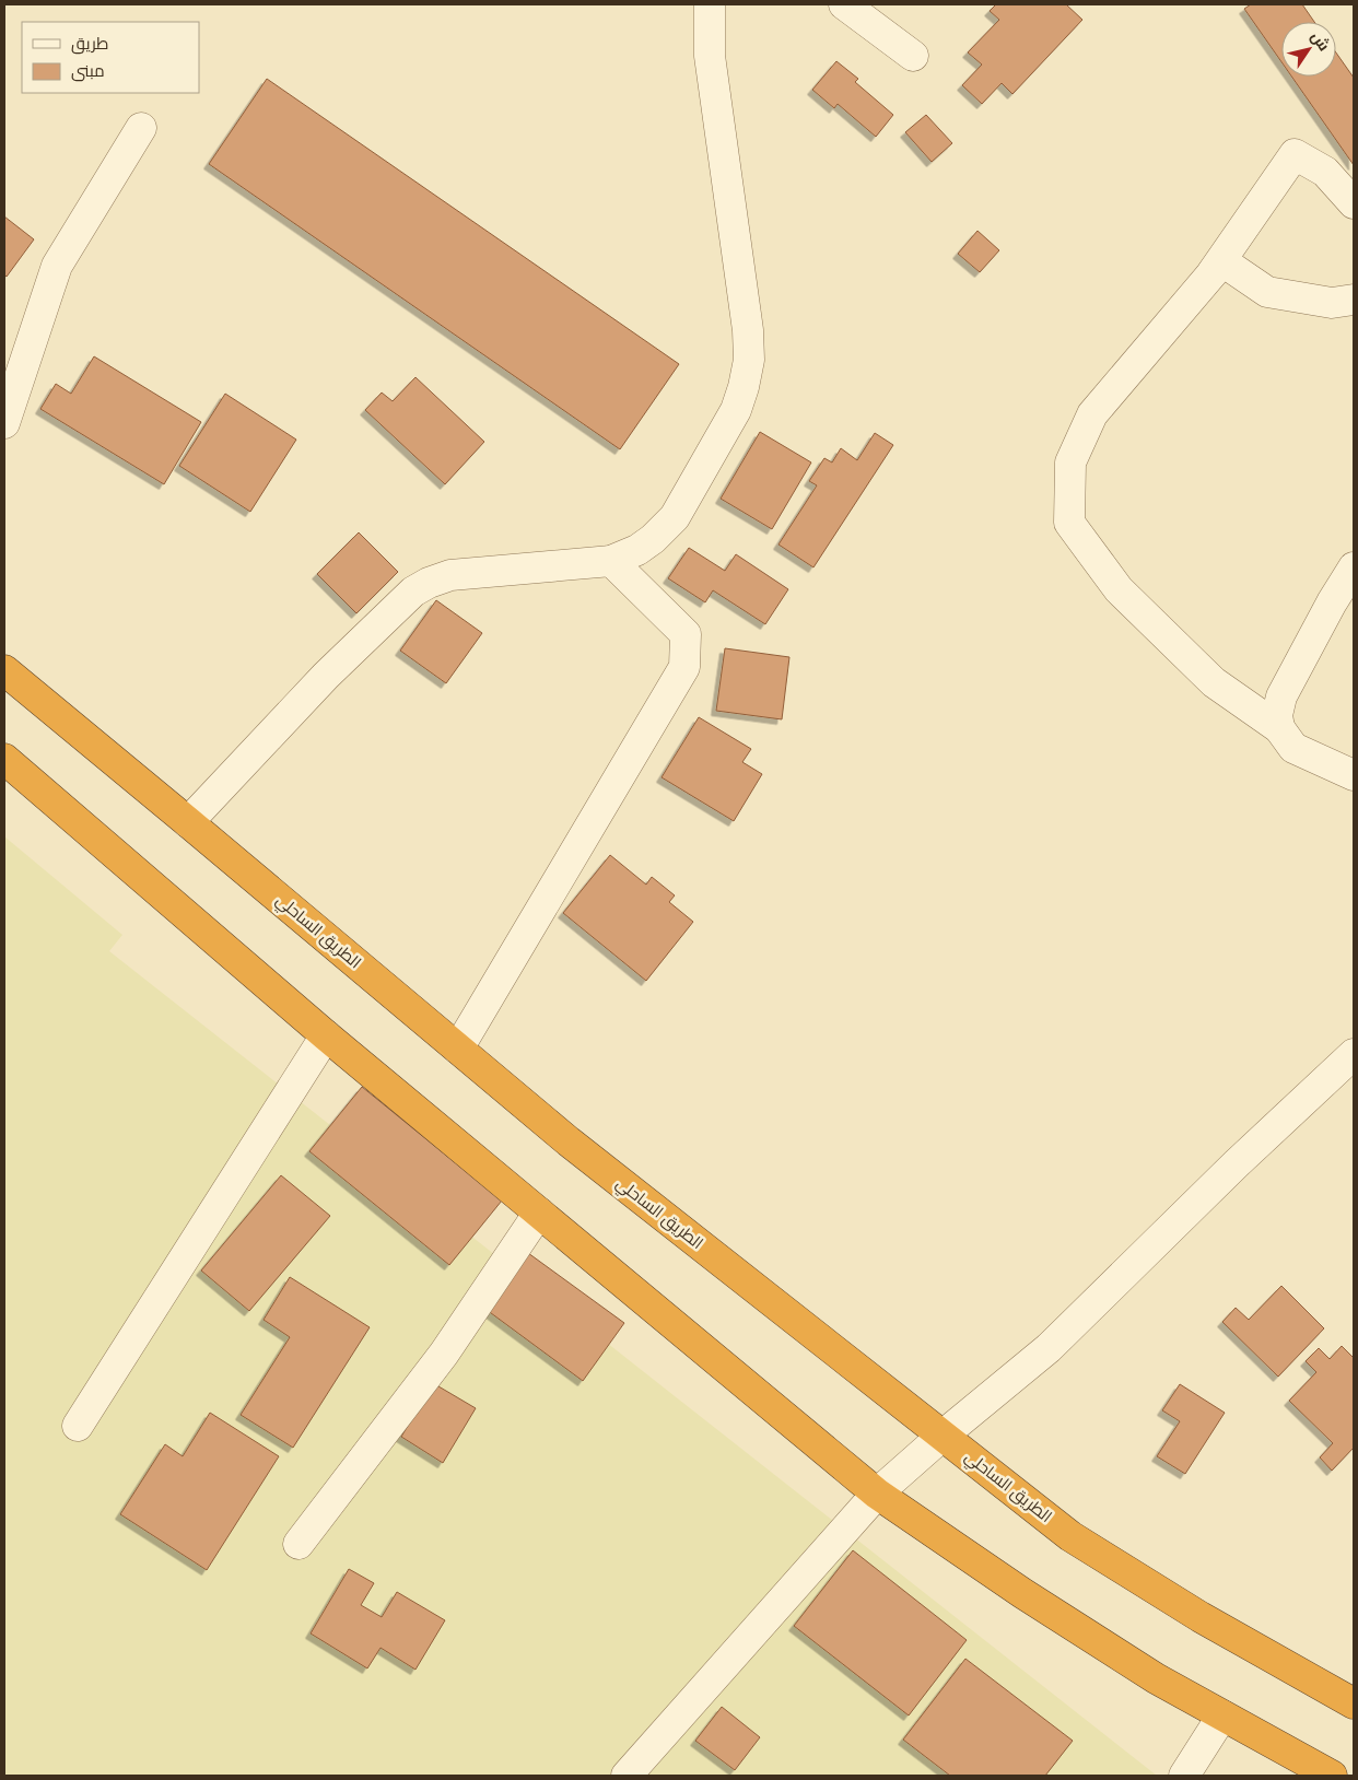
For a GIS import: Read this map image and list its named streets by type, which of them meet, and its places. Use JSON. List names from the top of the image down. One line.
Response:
{"streets":{"highway":["الطريق الساحلي"]},"legend":["طريق","مبنى"],"north":"top right"}
